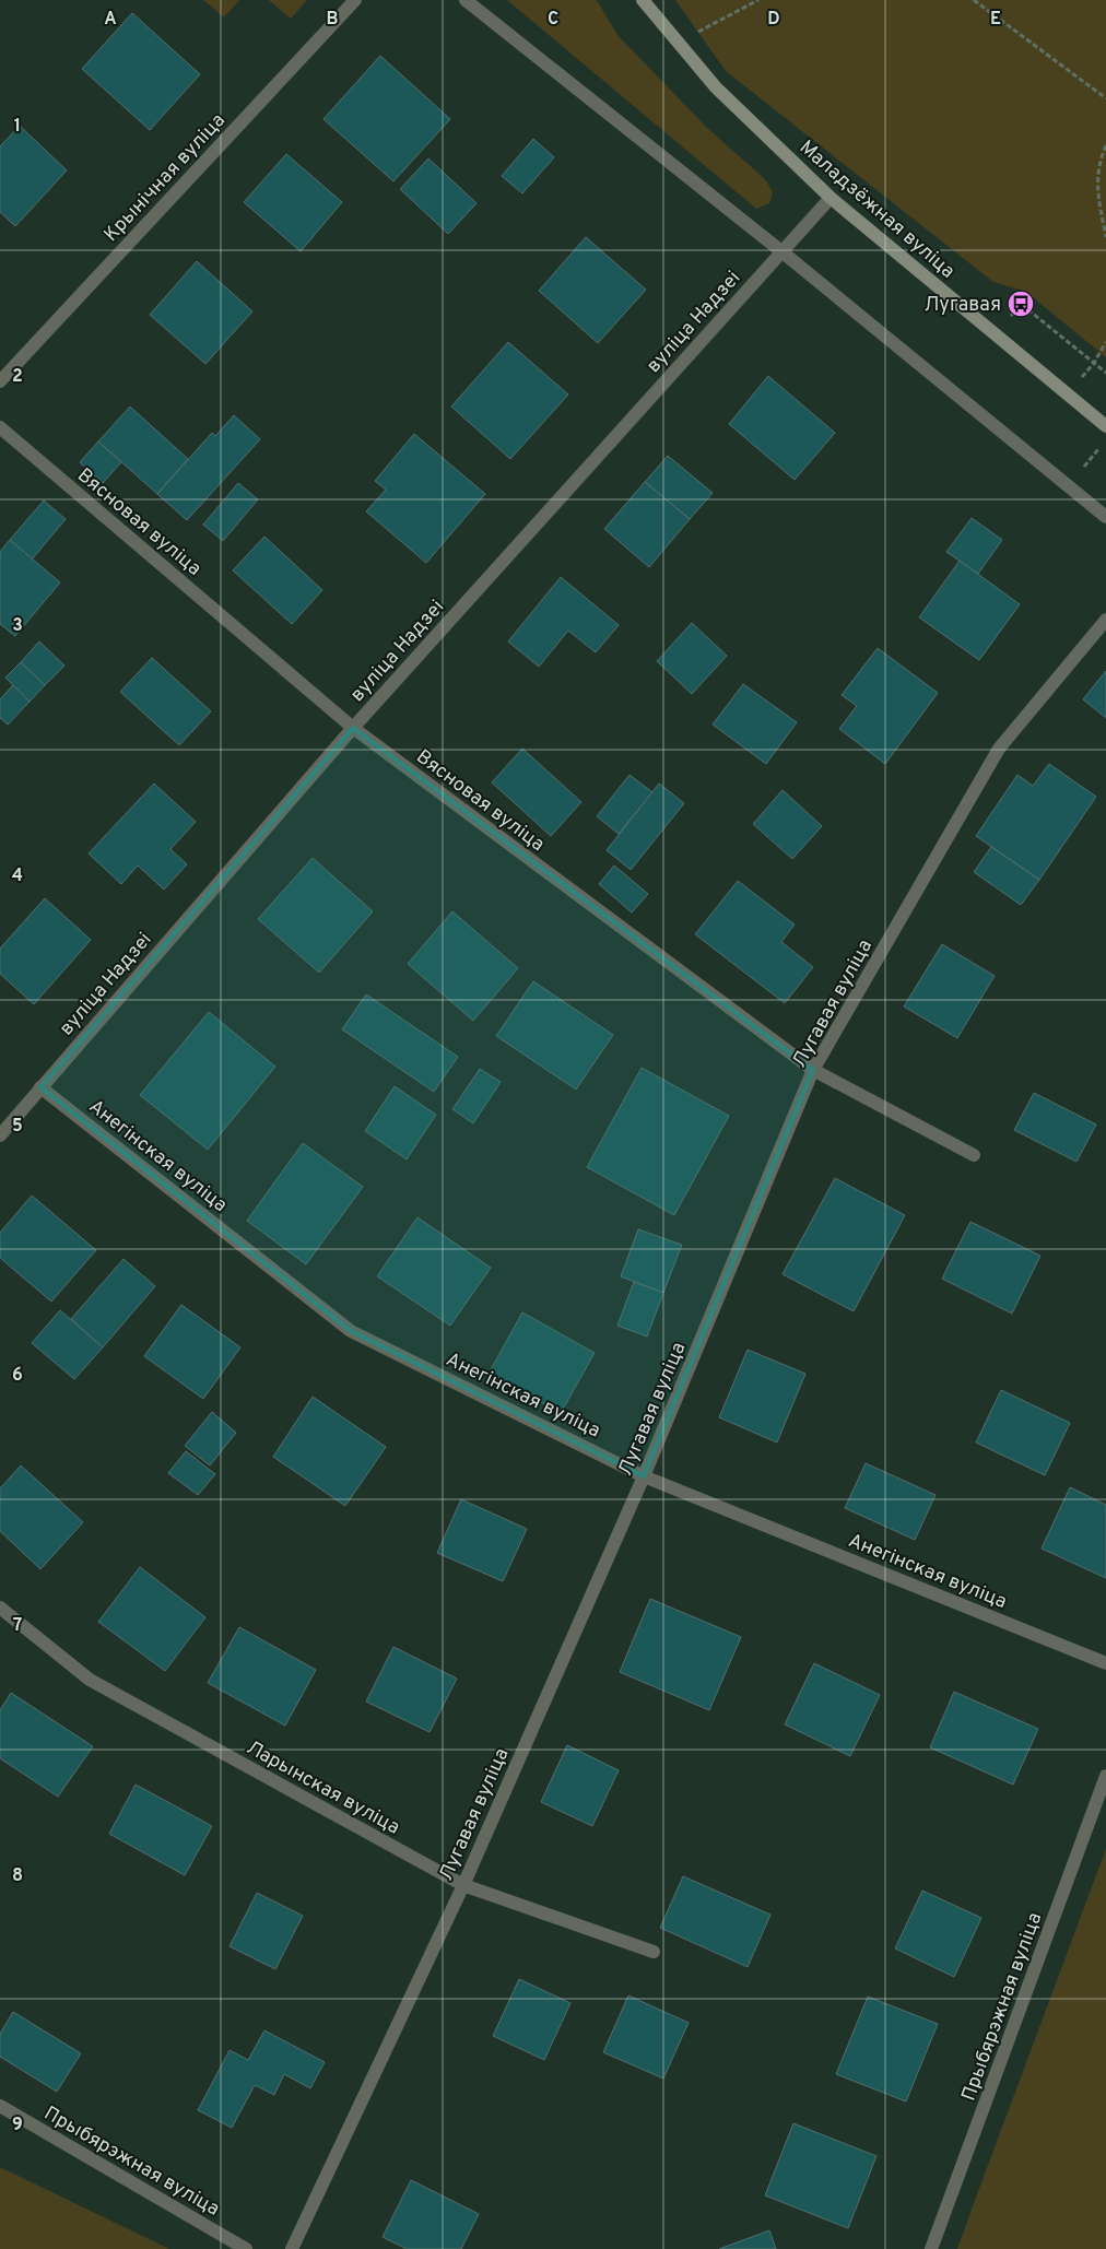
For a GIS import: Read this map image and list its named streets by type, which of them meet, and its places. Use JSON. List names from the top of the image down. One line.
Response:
{"streets":{"main road":["Маладзёжная вуліца"],"street":["Крынічная вуліца","вуліца Надзеі","Вясновая вуліца","Лугавая вуліца","Анегінская вуліца","Ларынская вуліца","Прыбярэжная вуліца"]},"crossings":[["Маладзёжная вуліца","вуліца Надзеі"],["вуліца Надзеі","Вясновая вуліца"],["вуліца Надзеі","Анегінская вуліца"],["Вясновая вуліца","Лугавая вуліца"],["Лугавая вуліца","Анегінская вуліца"],["Лугавая вуліца","Ларынская вуліца"]],"places":{"bus stop":["Лугавая"]},"grid":{"columns":["A","B","C","D","E"],"rows":["1","2","3","4","5","6","7","8","9"]}}
